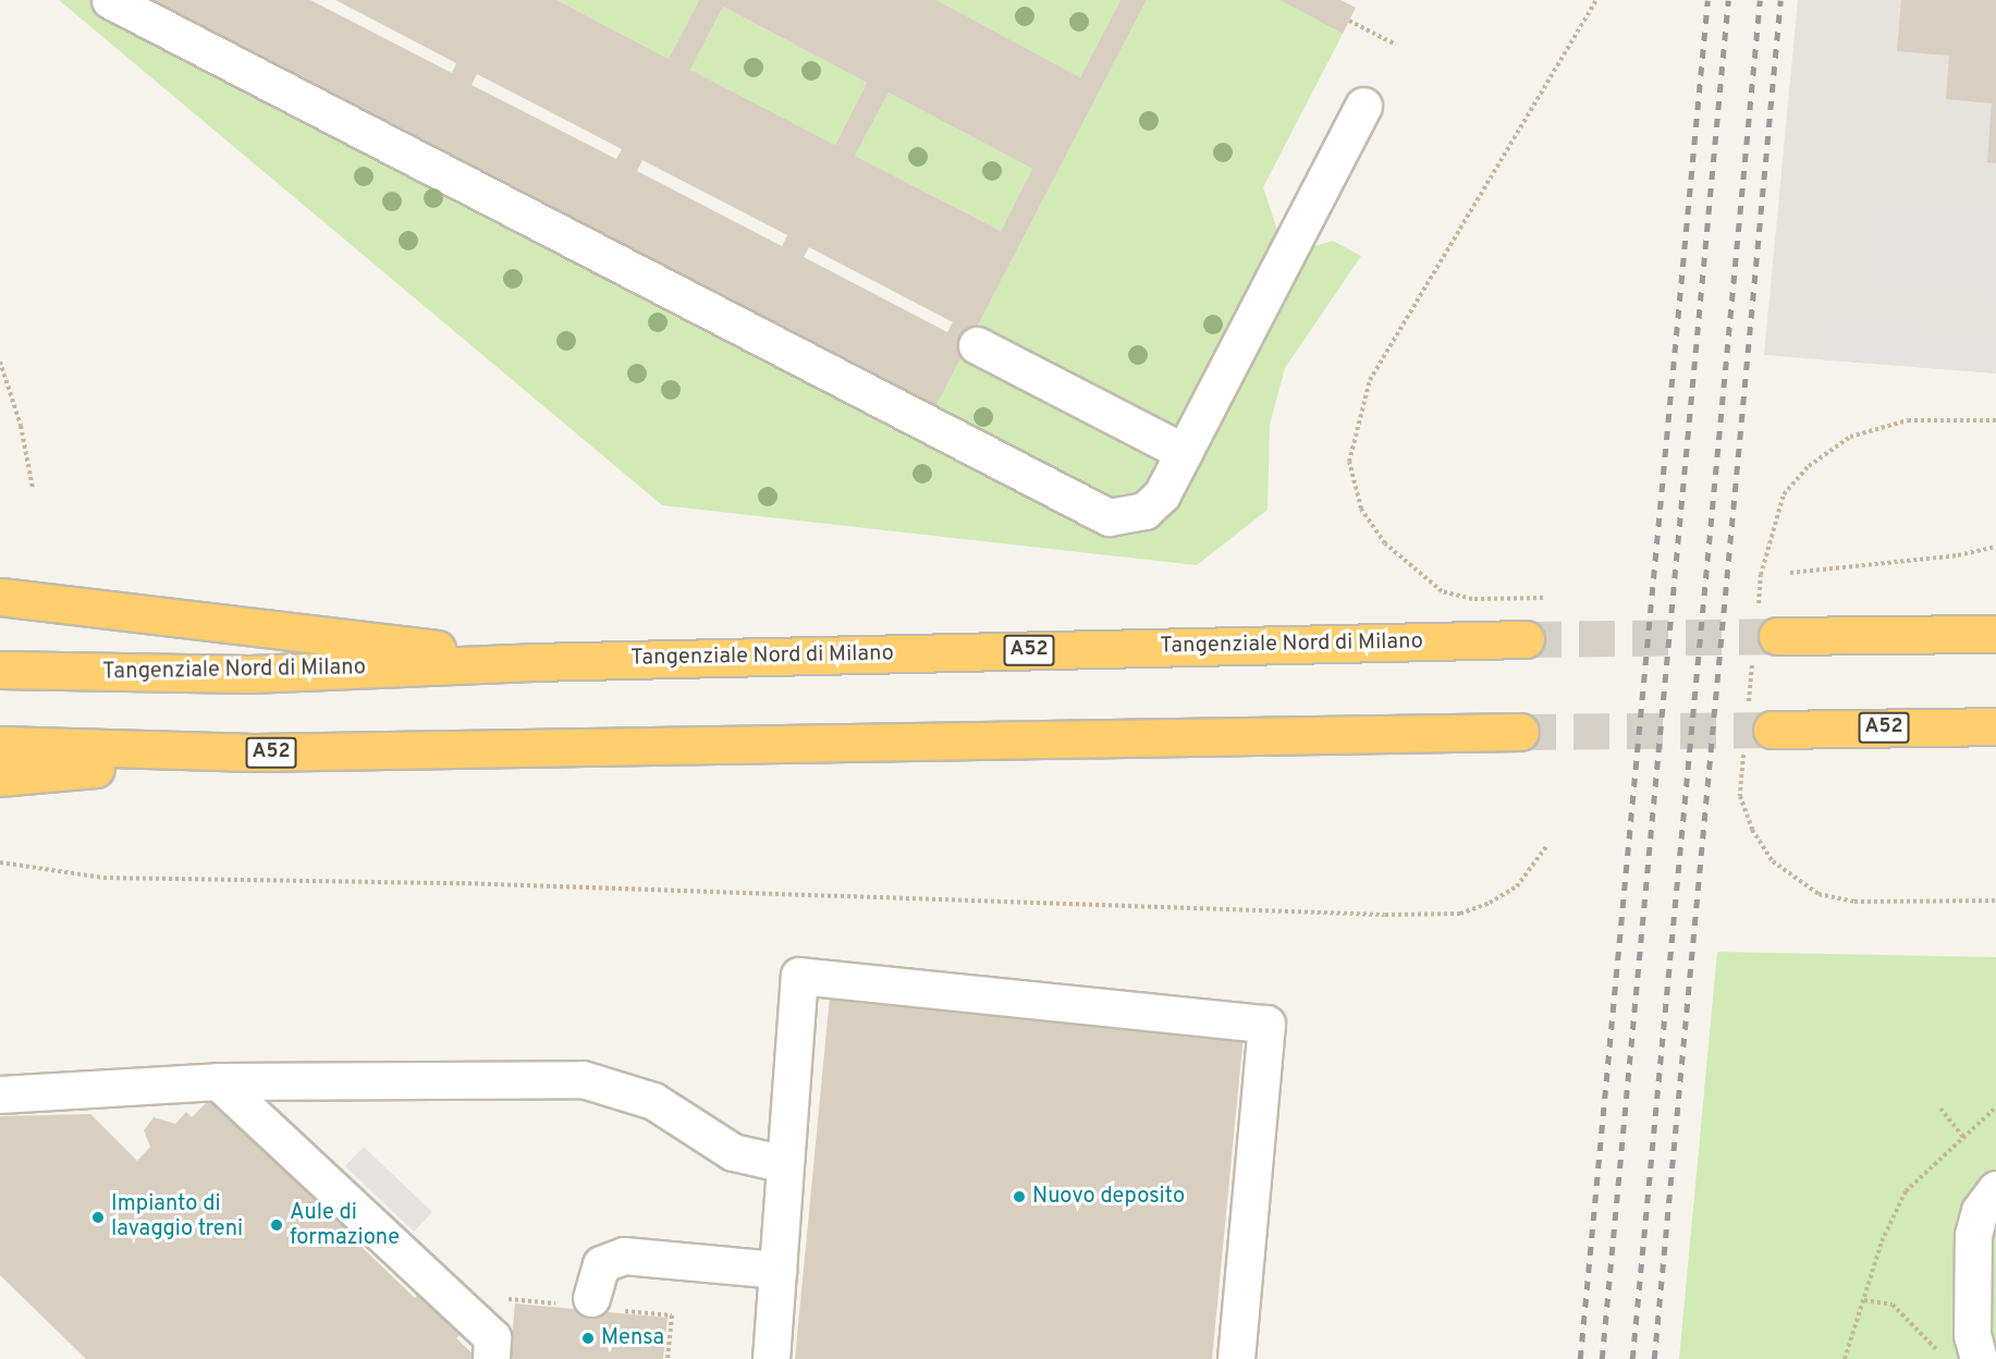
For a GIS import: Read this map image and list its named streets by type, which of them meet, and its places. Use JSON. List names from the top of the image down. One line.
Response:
{"streets":{"highway":["Tangenziale Nord di Milano","A52"]},"places":["Nuovo deposito","Impianto di lavaggio treni","Aule di formazione","Mensa"]}
